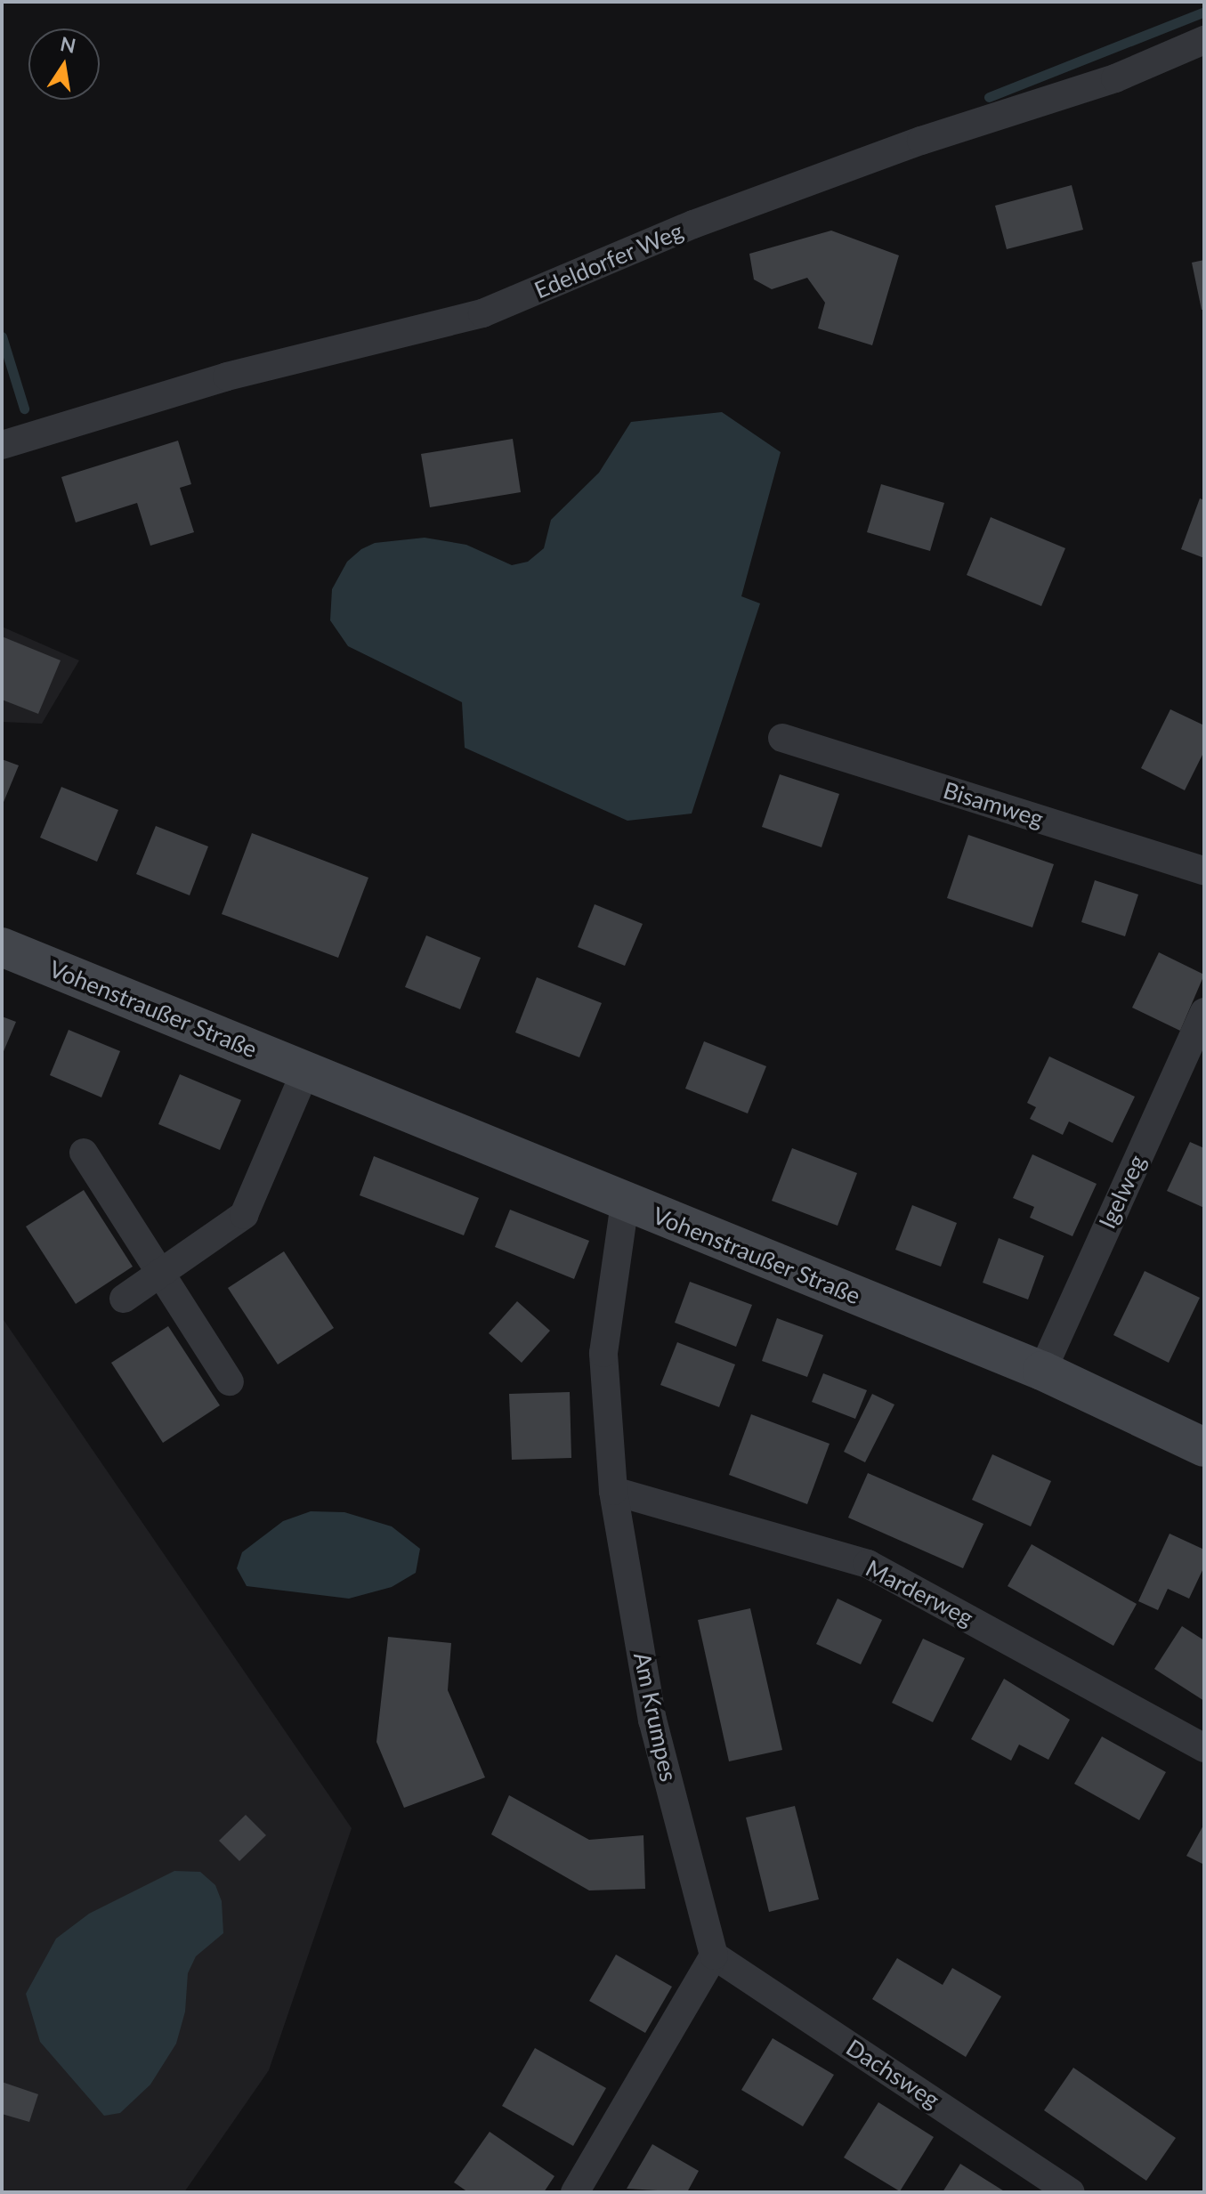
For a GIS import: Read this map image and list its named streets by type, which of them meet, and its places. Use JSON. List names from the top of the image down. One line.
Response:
{"streets":{"main road":["Vohenstraußer Straße"],"street":["Edeldorfer Weg","Bisamweg","Igelweg","Marderweg","Am Krumpes","Dachsweg"]},"crossings":[["Vohenstraußer Straße","Igelweg"],["Vohenstraußer Straße","Am Krumpes"],["Marderweg","Am Krumpes"],["Am Krumpes","Dachsweg"]],"north":"top"}
